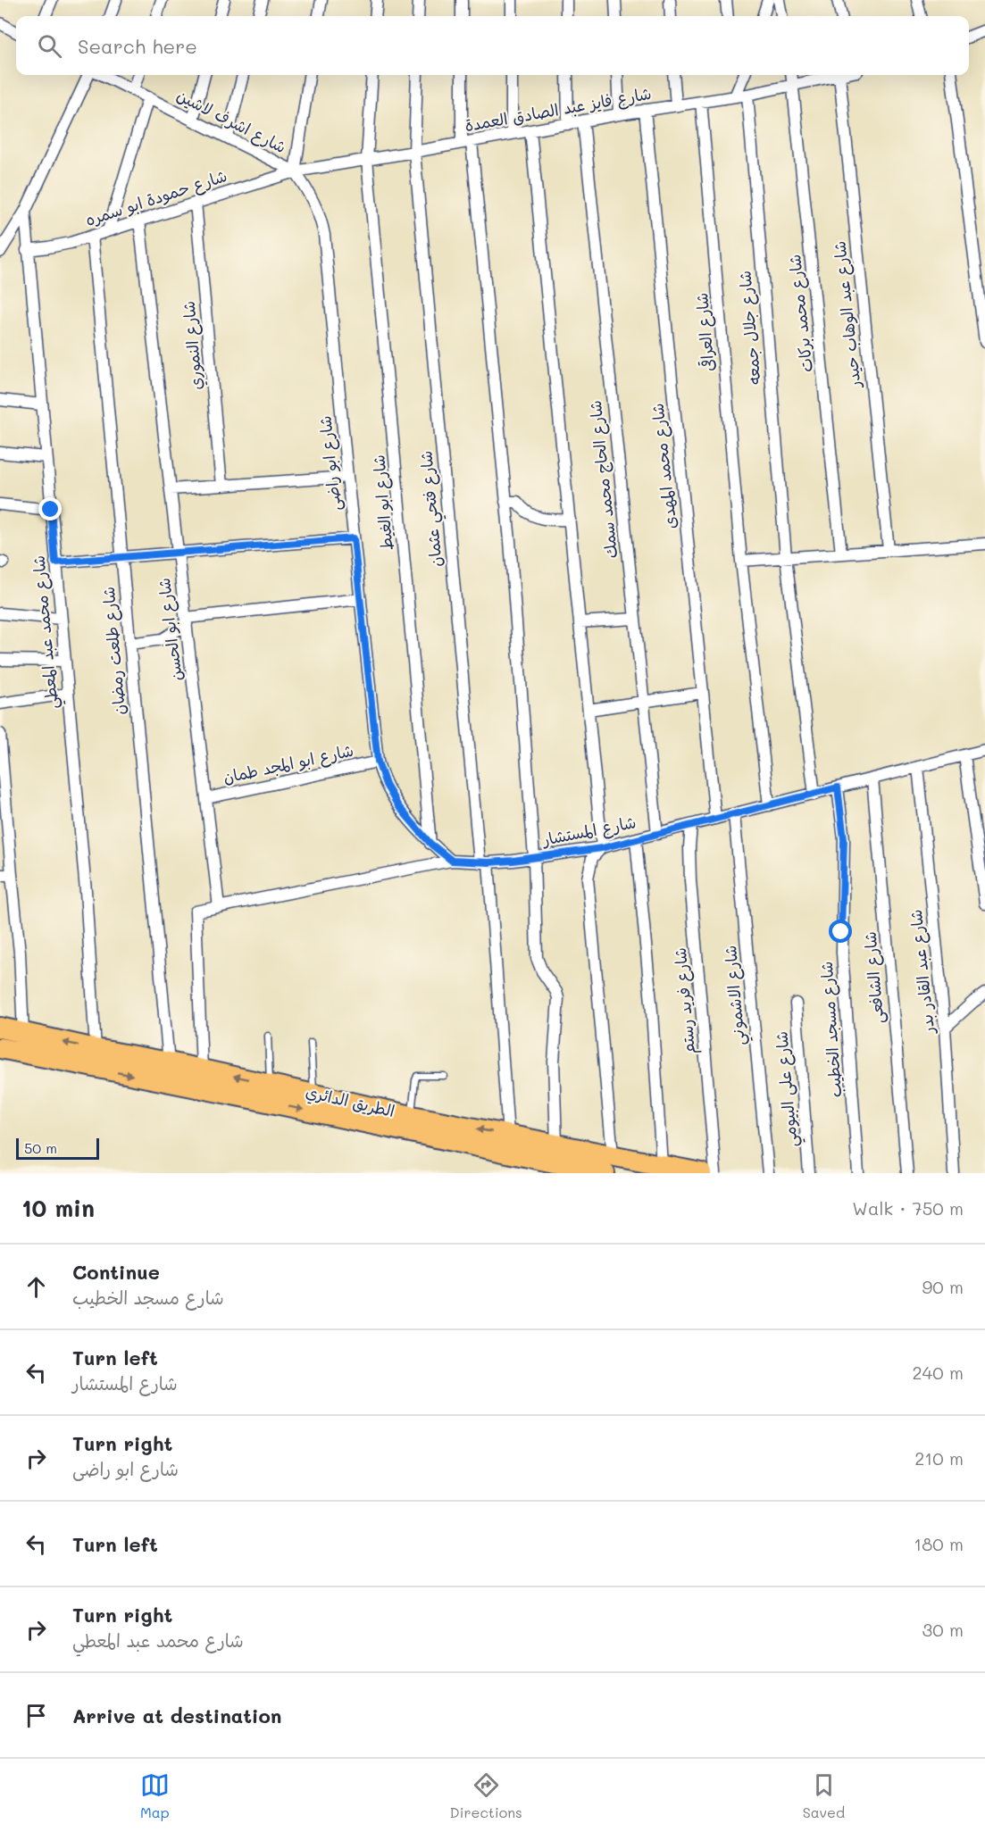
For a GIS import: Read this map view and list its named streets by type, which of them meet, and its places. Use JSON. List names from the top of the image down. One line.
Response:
{"streets":{"highway":["الطريق الدائري"],"street":["شارع فايز عبد الصادق العمدة","شارع اشرف لاشين","شارع حمودة ابو سمره","شارع محمد بركات","شارع عبد الوهاب حيدر","شارع جلال جمعه","شارع العراقى","شارع النموري","شارع ابو راضى","شارع محمد المهدى","شارع الحاج محمد سمك","شارع ابو الغيط","شارع فتحي عثمان","شارع ابو الحسن","شارع محمد عبد المعطي","شارع طلعت رمضان","شارع ابو المجد طمان","شارع المستشار","شارع عبد القادر بدر","شارع الشافعى","شارع الاشموني","شارع فريد رستم","شارع مسجد الخطيب","شارع على البيومي"]},"crossings":[["شارع فايز عبد الصادق العمدة","شارع اشرف لاشين"],["شارع فايز عبد الصادق العمدة","شارع حمودة ابو سمره"],["شارع فايز عبد الصادق العمدة","شارع محمد بركات"],["شارع فايز عبد الصادق العمدة","شارع عبد الوهاب حيدر"],["شارع فايز عبد الصادق العمدة","شارع جلال جمعه"],["شارع فايز عبد الصادق العمدة","شارع العراقى"],["شارع فايز عبد الصادق العمدة","شارع ابو راضى"],["شارع فايز عبد الصادق العمدة","شارع محمد المهدى"],["شارع فايز عبد الصادق العمدة","شارع الحاج محمد سمك"],["شارع فايز عبد الصادق العمدة","شارع ابو الغيط"],["شارع فايز عبد الصادق العمدة","شارع فتحي عثمان"],["شارع اشرف لاشين","شارع حمودة ابو سمره"],["شارع اشرف لاشين","شارع ابو راضى"],["شارع حمودة ابو سمره","شارع النموري"],["شارع حمودة ابو سمره","شارع ابو راضى"],["شارع حمودة ابو سمره","شارع ابو الحسن"],["شارع حمودة ابو سمره","شارع محمد عبد المعطي"],["شارع حمودة ابو سمره","شارع طلعت رمضان"],["شارع جلال جمعه","شارع المستشار"],["شارع العراقى","شارع المستشار"],["شارع ابو راضى","شارع ابو الغيط"],["شارع ابو راضى","شارع ابو المجد طمان"],["شارع ابو راضى","شارع المستشار"],["شارع محمد المهدى","شارع المستشار"],["شارع الحاج محمد سمك","شارع المستشار"],["شارع فتحي عثمان","شارع المستشار"],["شارع فتحي عثمان","الطريق الدائري"],["شارع ابو الحسن","شارع ابو المجد طمان"],["شارع ابو الحسن","شارع المستشار"],["شارع محمد عبد المعطي","الطريق الدائري"],["شارع طلعت رمضان","الطريق الدائري"],["شارع المستشار","شارع عبد القادر بدر"],["شارع المستشار","شارع الشافعى"],["شارع المستشار","شارع الاشموني"],["شارع المستشار","شارع فريد رستم"],["شارع المستشار","شارع مسجد الخطيب"],["شارع المستشار","الطريق الدائري"]],"scale_bar":"50 m","page":{"search":"Search here","scale":"50 m","heading":["10 min","Walk · 750 m"],"list":[["Continue","شارع مسجد الخطيب","90 m"],["Turn left","شارع المستشار","240 m"],["Turn right","شارع ابو راضى","210 m"],["Turn left","180 m"],["Turn right","شارع محمد عبد المعطي","30 m"],"Arrive at destination"],"nav":["Map","Directions","Saved"]}}
